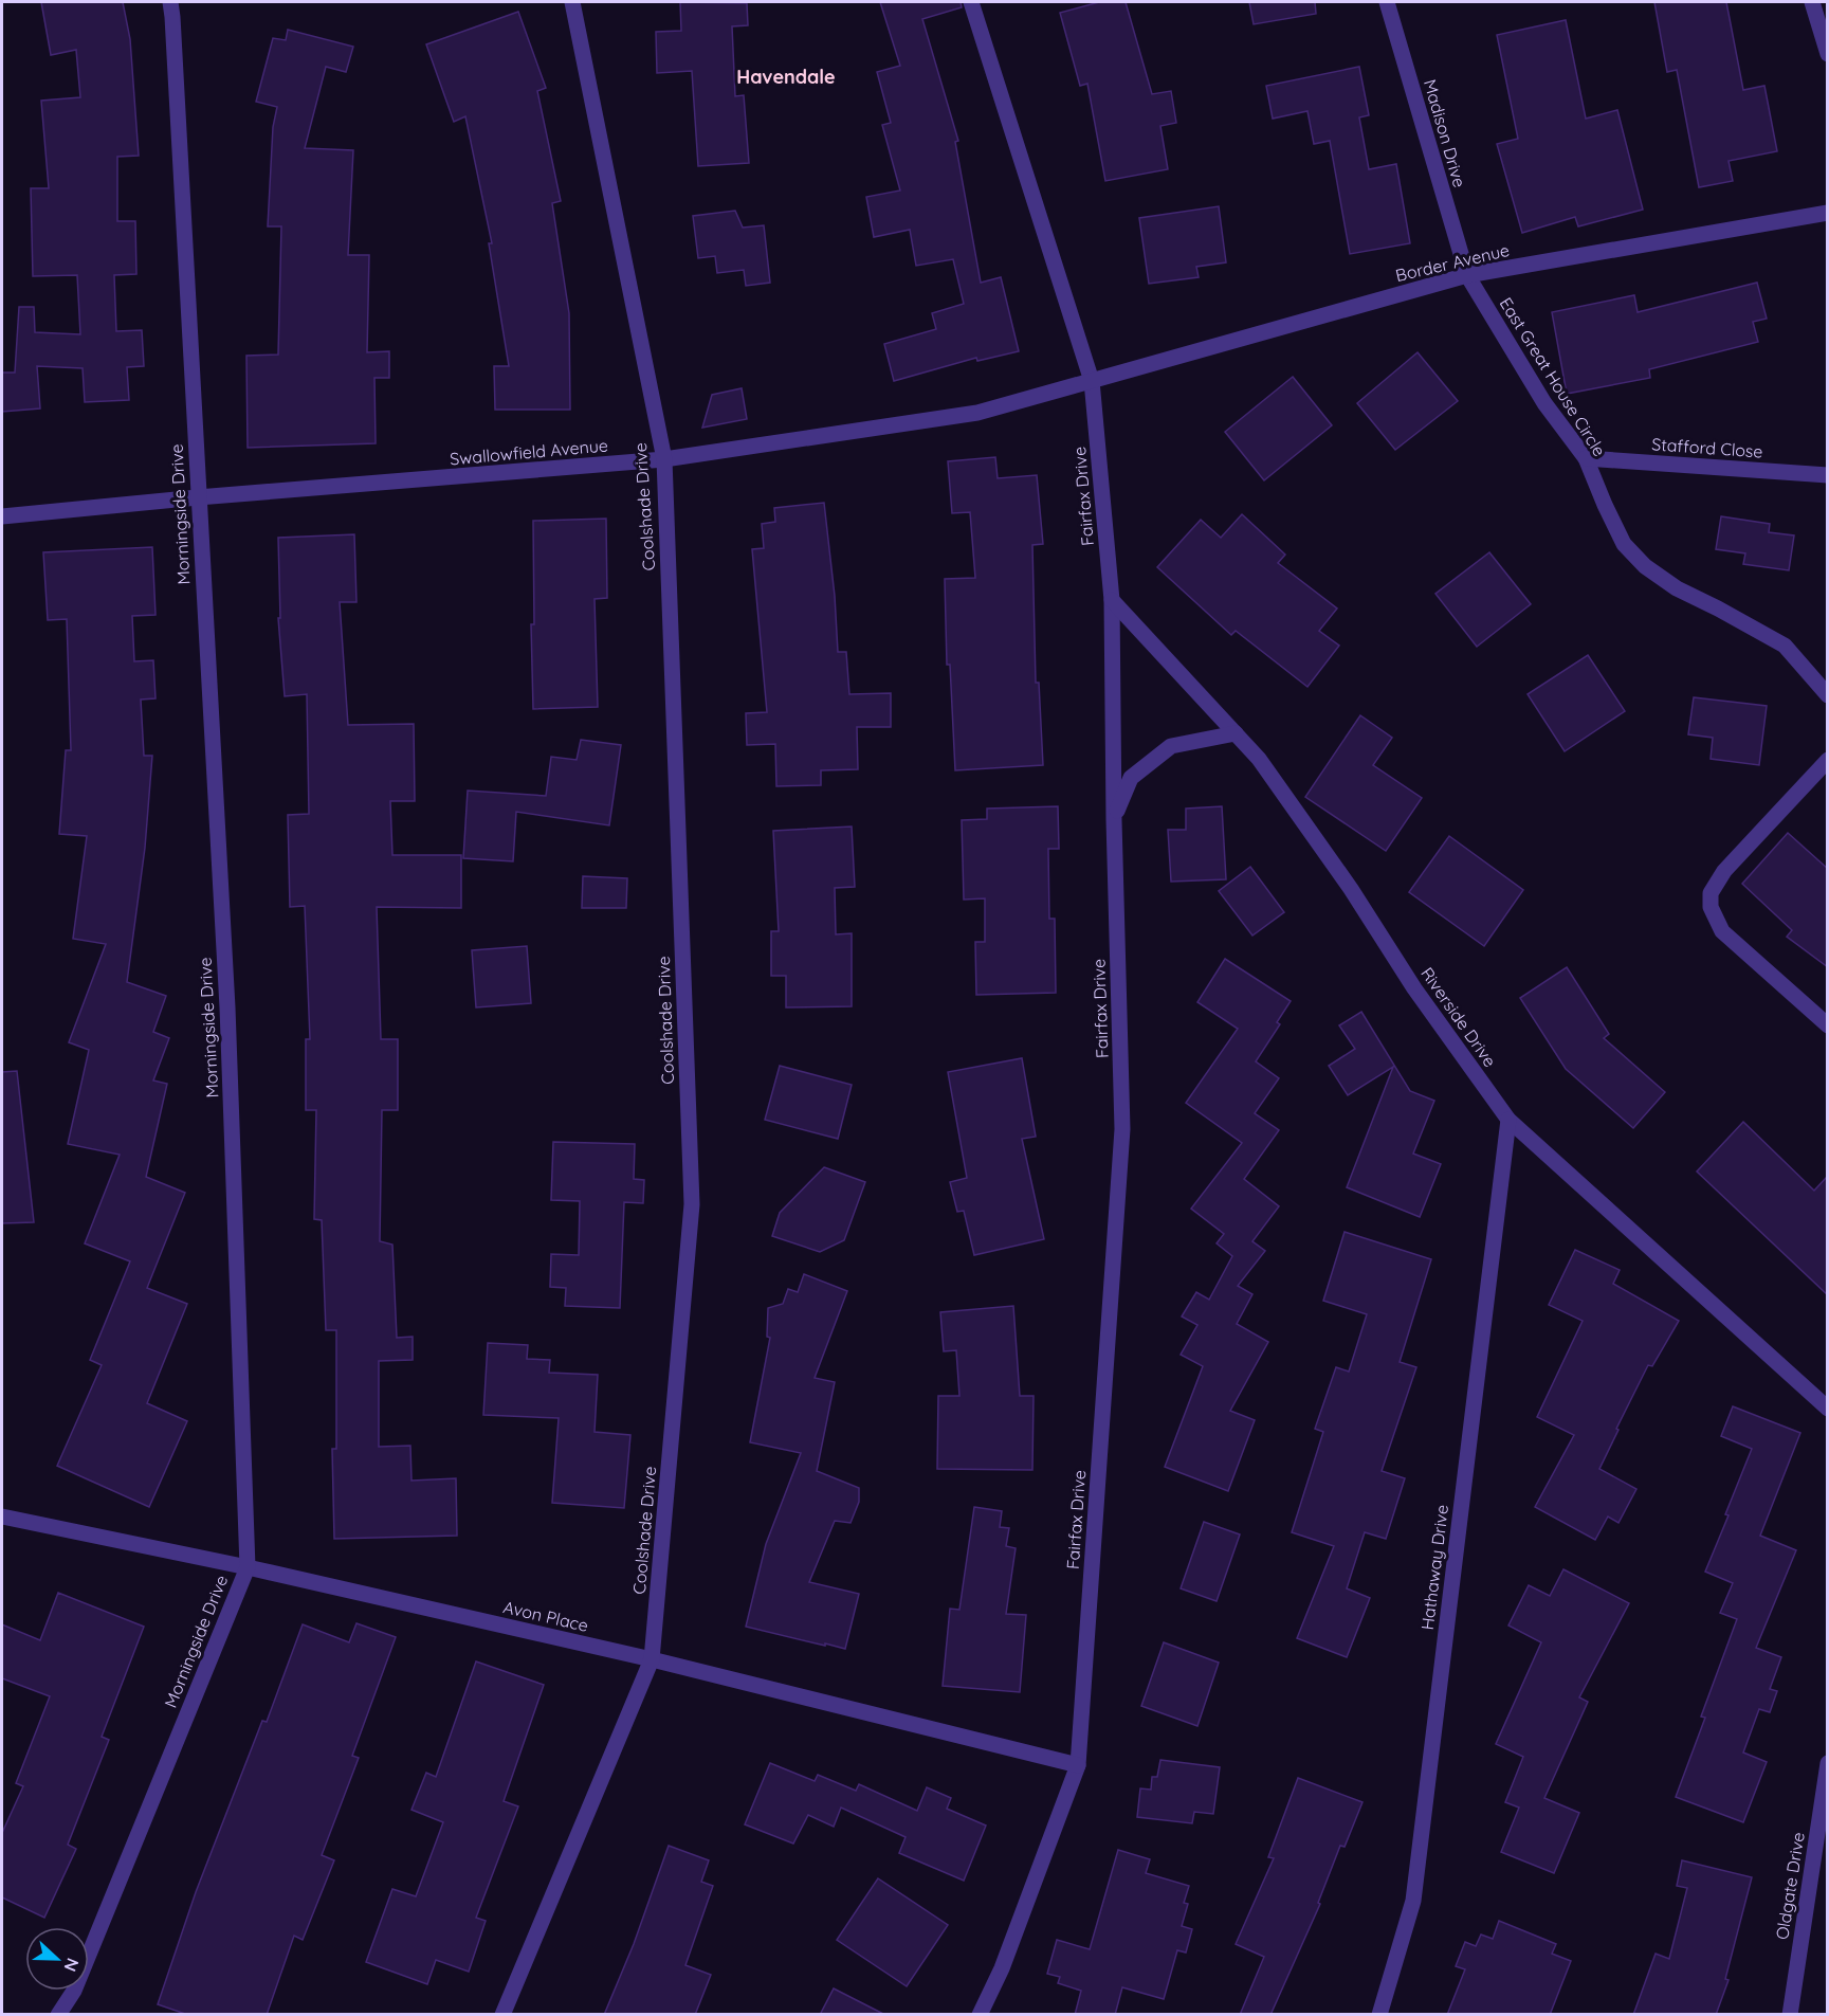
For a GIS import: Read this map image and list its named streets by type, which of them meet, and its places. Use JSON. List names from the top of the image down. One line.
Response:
{"streets":{"street":["Madison Drive","Border Avenue","East Great House Circle","Stafford Close","Swallowfield Avenue","Fairfax Drive","Coolshade Drive","Morningside Drive","Riverside Drive","Hathaway Drive","Avon Place","Oldgate Drive"]},"crossings":[["Madison Drive","Border Avenue"],["Madison Drive","East Great House Circle"],["Border Avenue","East Great House Circle"],["Border Avenue","Swallowfield Avenue"],["Border Avenue","Fairfax Drive"],["East Great House Circle","Stafford Close"],["Swallowfield Avenue","Fairfax Drive"],["Swallowfield Avenue","Coolshade Drive"],["Swallowfield Avenue","Morningside Drive"],["Fairfax Drive","Riverside Drive"],["Fairfax Drive","Avon Place"],["Coolshade Drive","Avon Place"],["Morningside Drive","Avon Place"],["Riverside Drive","Hathaway Drive"]],"districts":["Havendale"],"north":"right"}
